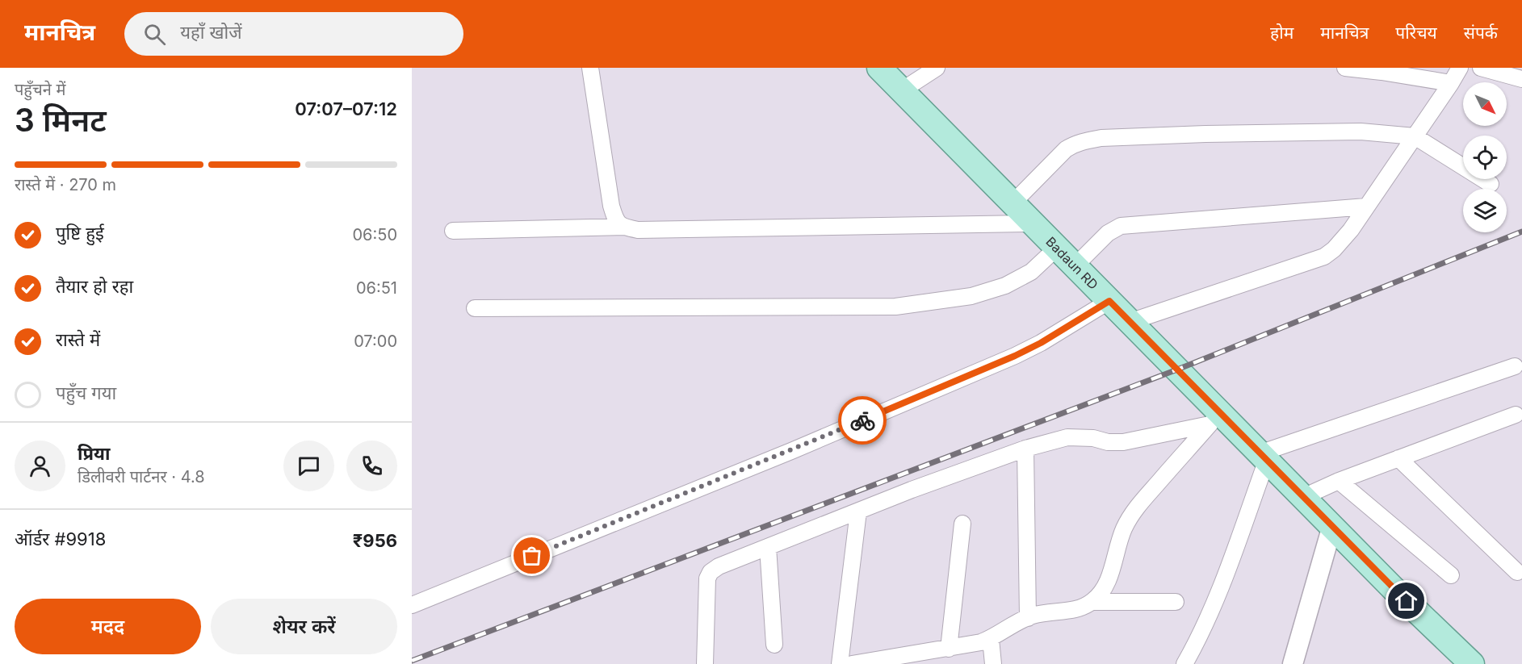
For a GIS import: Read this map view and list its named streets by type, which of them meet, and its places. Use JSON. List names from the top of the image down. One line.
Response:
{"streets":{"main road":["Badaun RD"]},"north":"bottom right","page":{"header":"मानचित्र","search":"यहाँ खोजें","nav":["होम","मानचित्र","परिचय","संपर्क"],"heading":["3 मिनट","पहुँचने में","07:07–07:12"],"panel":["प्रिया","डिलीवरी पार्टनर · 4.8","ऑर्डर #9918","₹956"],"bar":"रास्ते में · 270 m","list":[["पुष्टि हुई","06:50"],["तैयार हो रहा","06:51"],["रास्ते में","07:00"],"पहुँच गया"],"buttons":["मदद","शेयर करें"]}}
